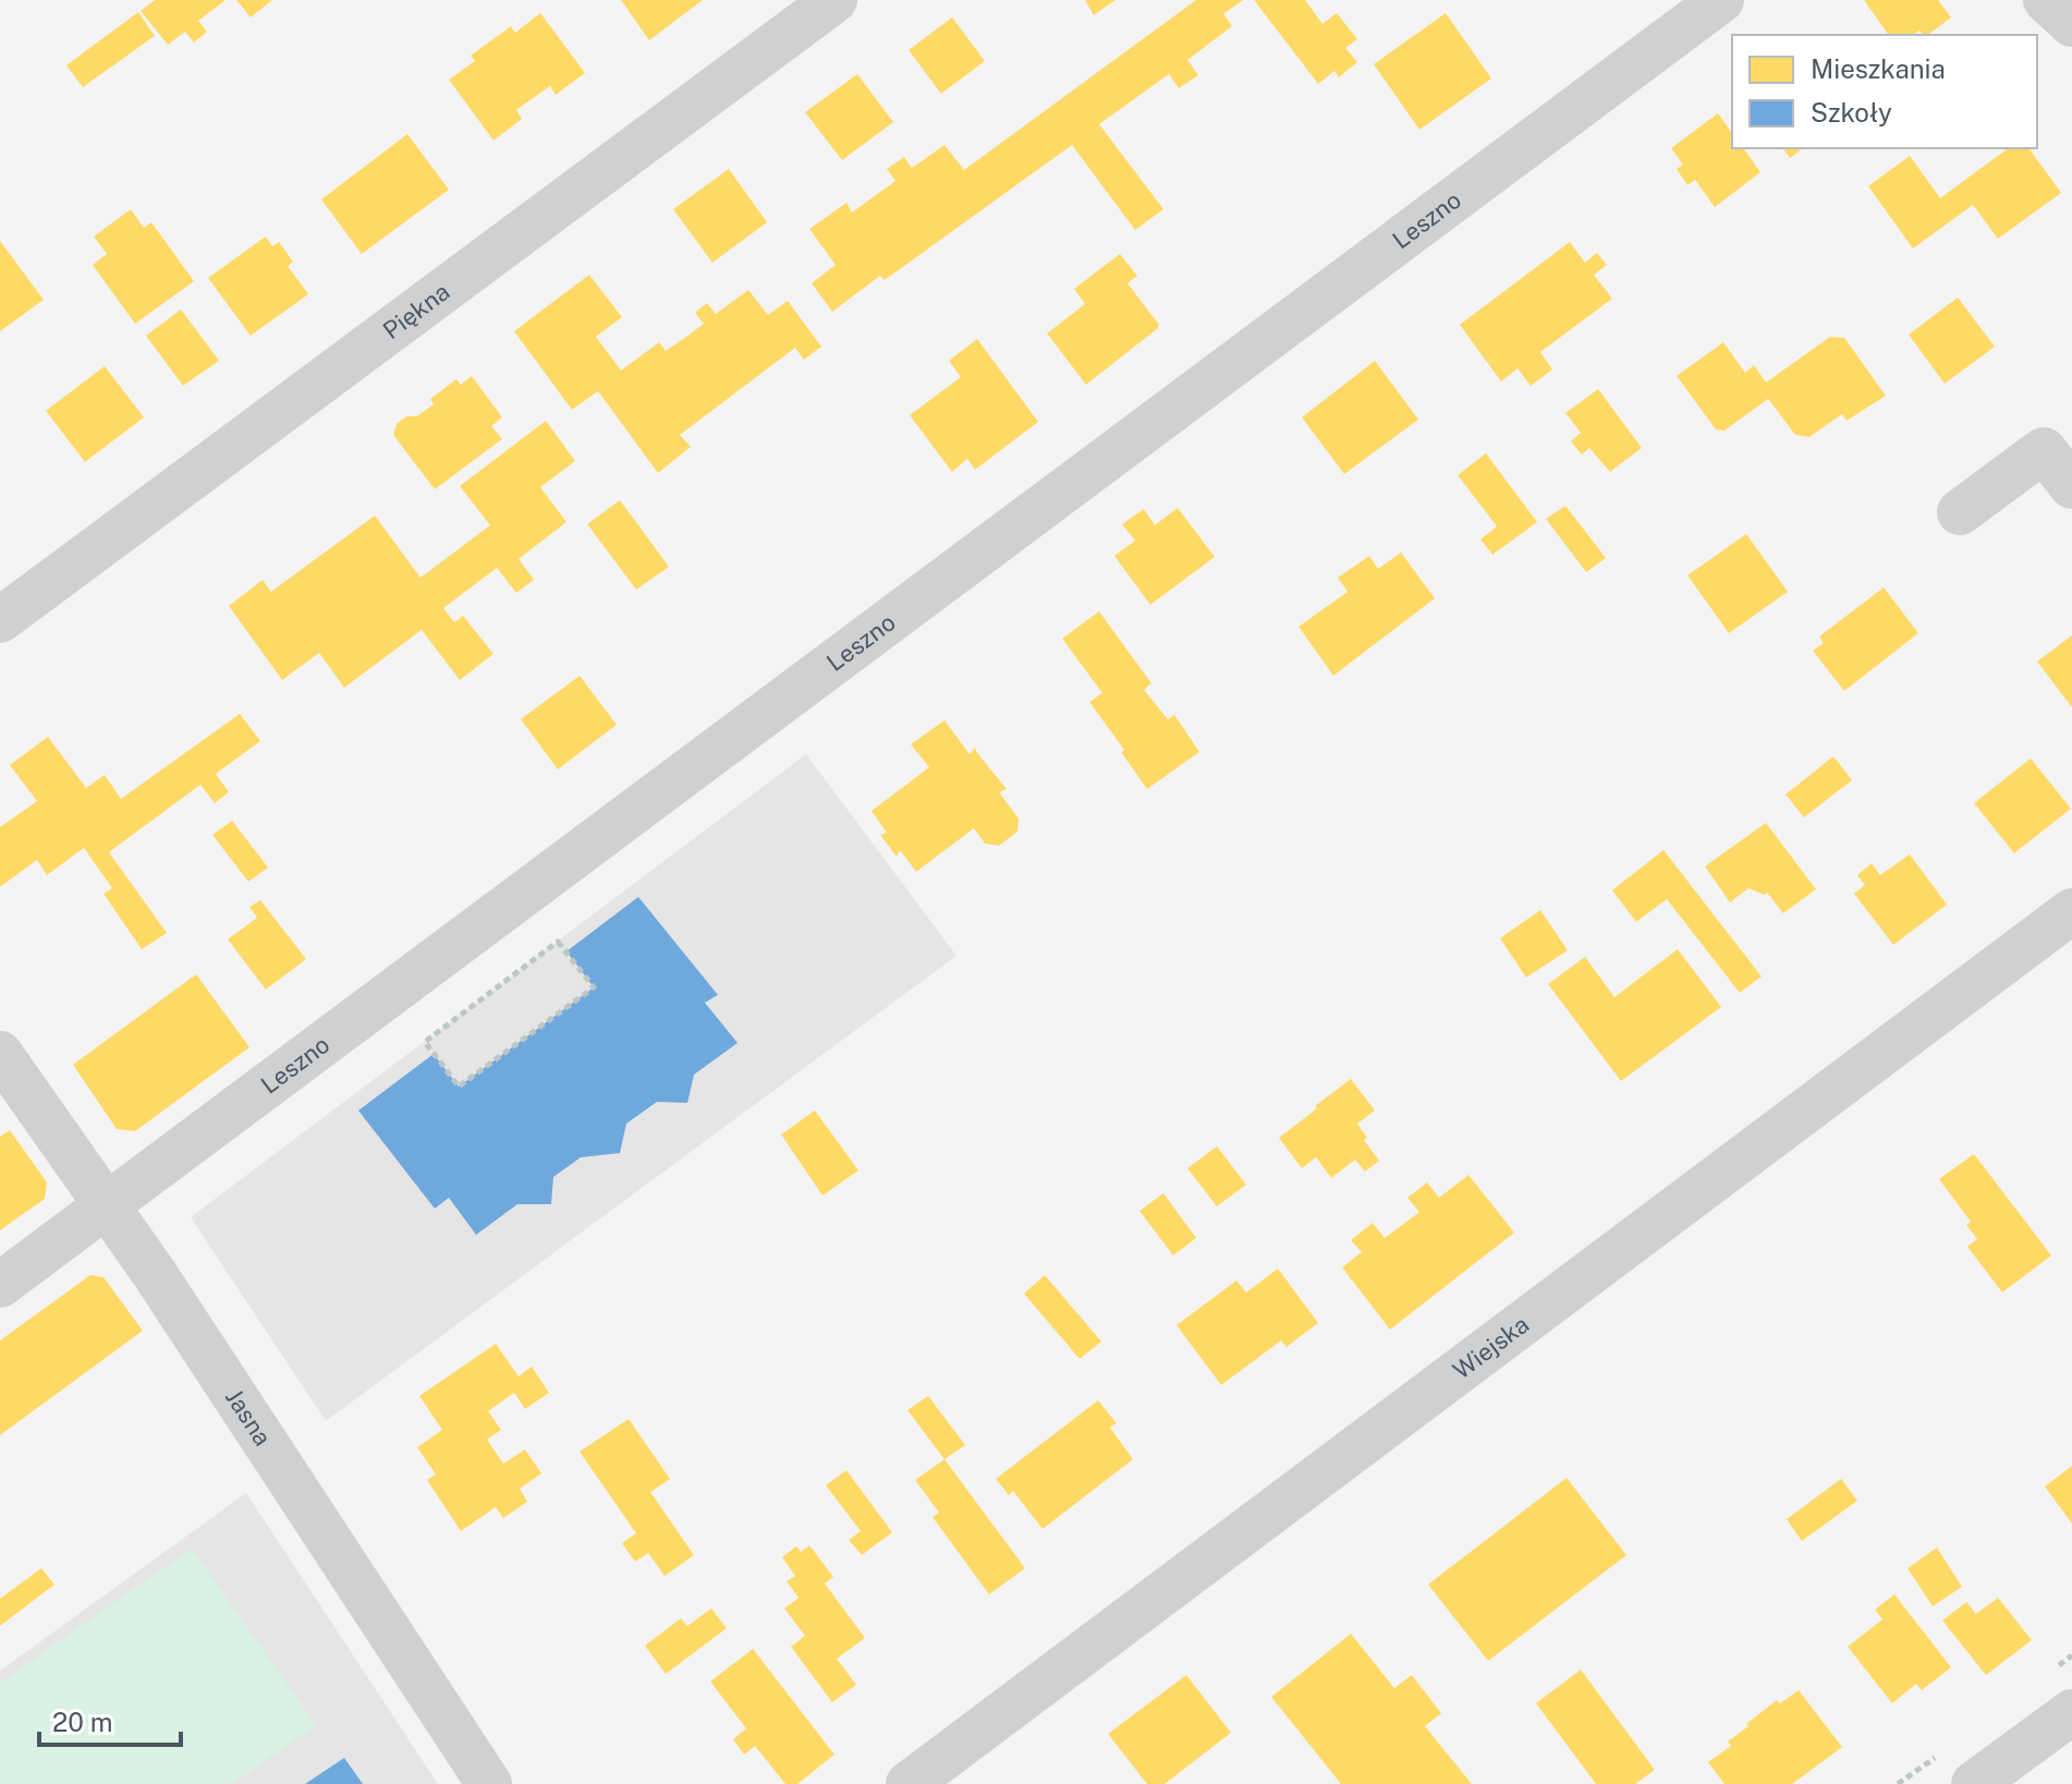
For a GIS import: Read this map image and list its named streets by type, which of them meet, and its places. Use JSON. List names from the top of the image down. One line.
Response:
{"streets":{"street":["Leszno","Piękna","Wiejska","Jasna"]},"crossings":[["Leszno","Jasna"]],"legend":["Mieszkania","Szkoły"],"scale_bar":"20 m"}
